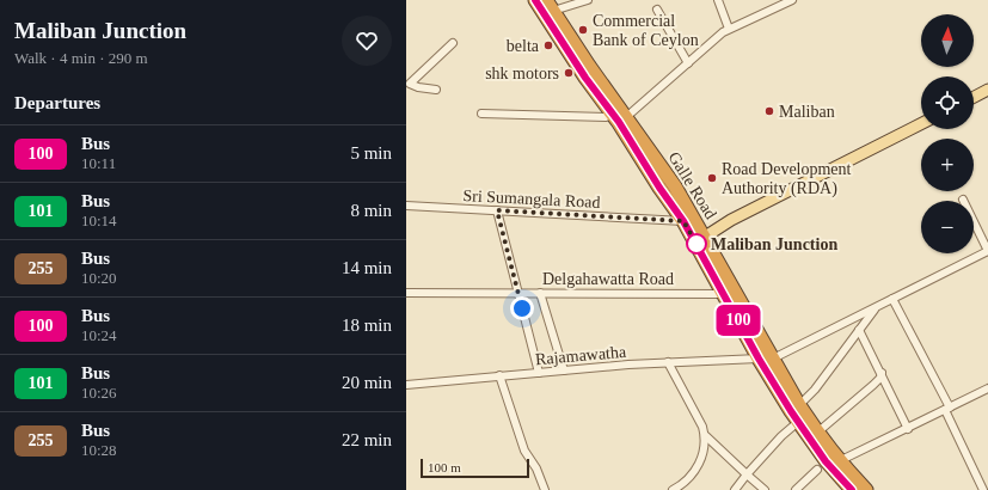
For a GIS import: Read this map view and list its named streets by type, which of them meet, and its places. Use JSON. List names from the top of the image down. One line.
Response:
{"streets":{"highway":["Galle Road"],"street":["Sri Sumangala Road","Delgahawatta Road","Rajamawatha"]},"crossings":[["Galle Road","Sri Sumangala Road"],["Galle Road","Delgahawatta Road"],["Galle Road","Rajamawatha"]],"places":["Commercial Bank of Ceylon","belta","shk motors","Maliban","Road Development Authority (RDA)","Maliban Junction"],"lines":["bus line 100"],"scale_bar":"100 m","north":"top","page":{"heading":[["Maliban Junction","Walk · 4 min · 290 m"],"Departures"],"on_map":"100","map_buttons":["+","−"],"list":[{"mark":"100","name":"Bus","note":"10:11","value":"5 min"},{"mark":"101","name":"Bus","note":"10:14","value":"8 min"},{"mark":"255","name":"Bus","note":"10:20","value":"14 min"},{"mark":"100","name":"Bus","note":"10:24","value":"18 min"},{"mark":"101","name":"Bus","note":"10:26","value":"20 min"},{"mark":"255","name":"Bus","note":"10:28","value":"22 min"}],"scale":"100 m"}}
